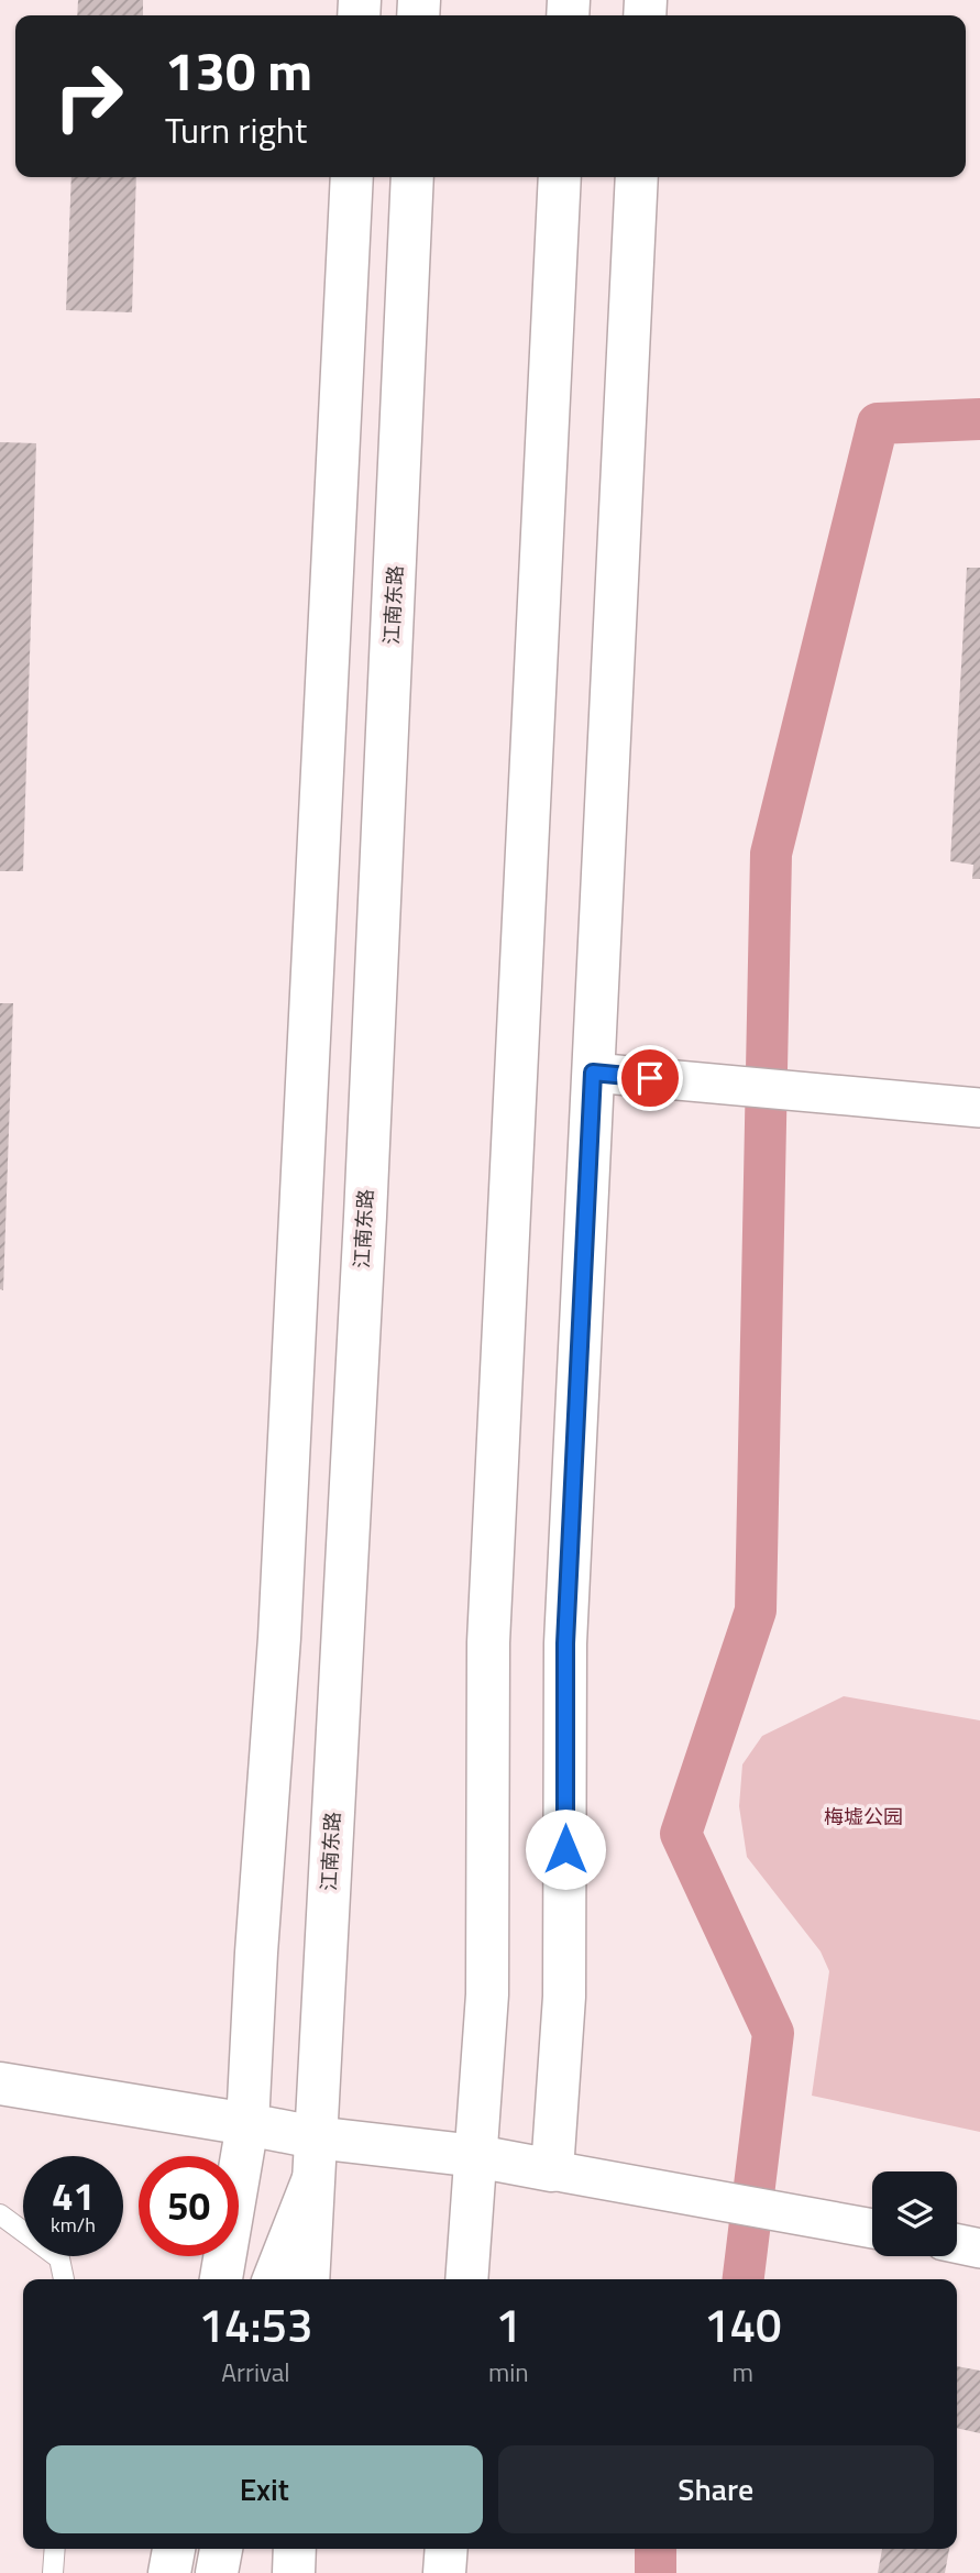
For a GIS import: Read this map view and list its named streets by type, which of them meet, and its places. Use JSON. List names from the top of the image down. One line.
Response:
{"streets":{"main road":["江南东路"]},"parks":["梅墟公园"],"page":{"turn":["130 m","Turn right"],"speed":"41 km/h","limit":"50","eta":["14:53","Arrival","1","min","140","m"],"buttons":["Exit","Share"]}}
